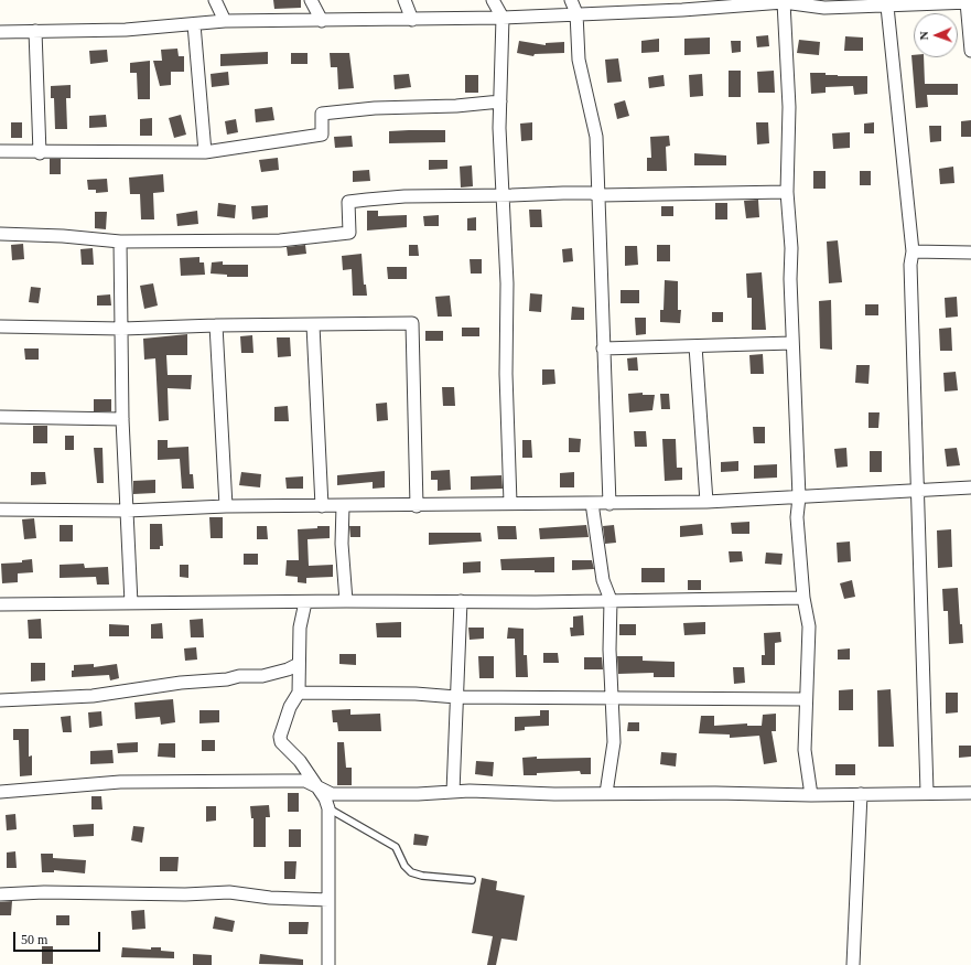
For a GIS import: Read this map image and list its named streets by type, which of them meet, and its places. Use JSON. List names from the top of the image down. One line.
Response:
{"scale_bar":"50 m","north":"left"}
